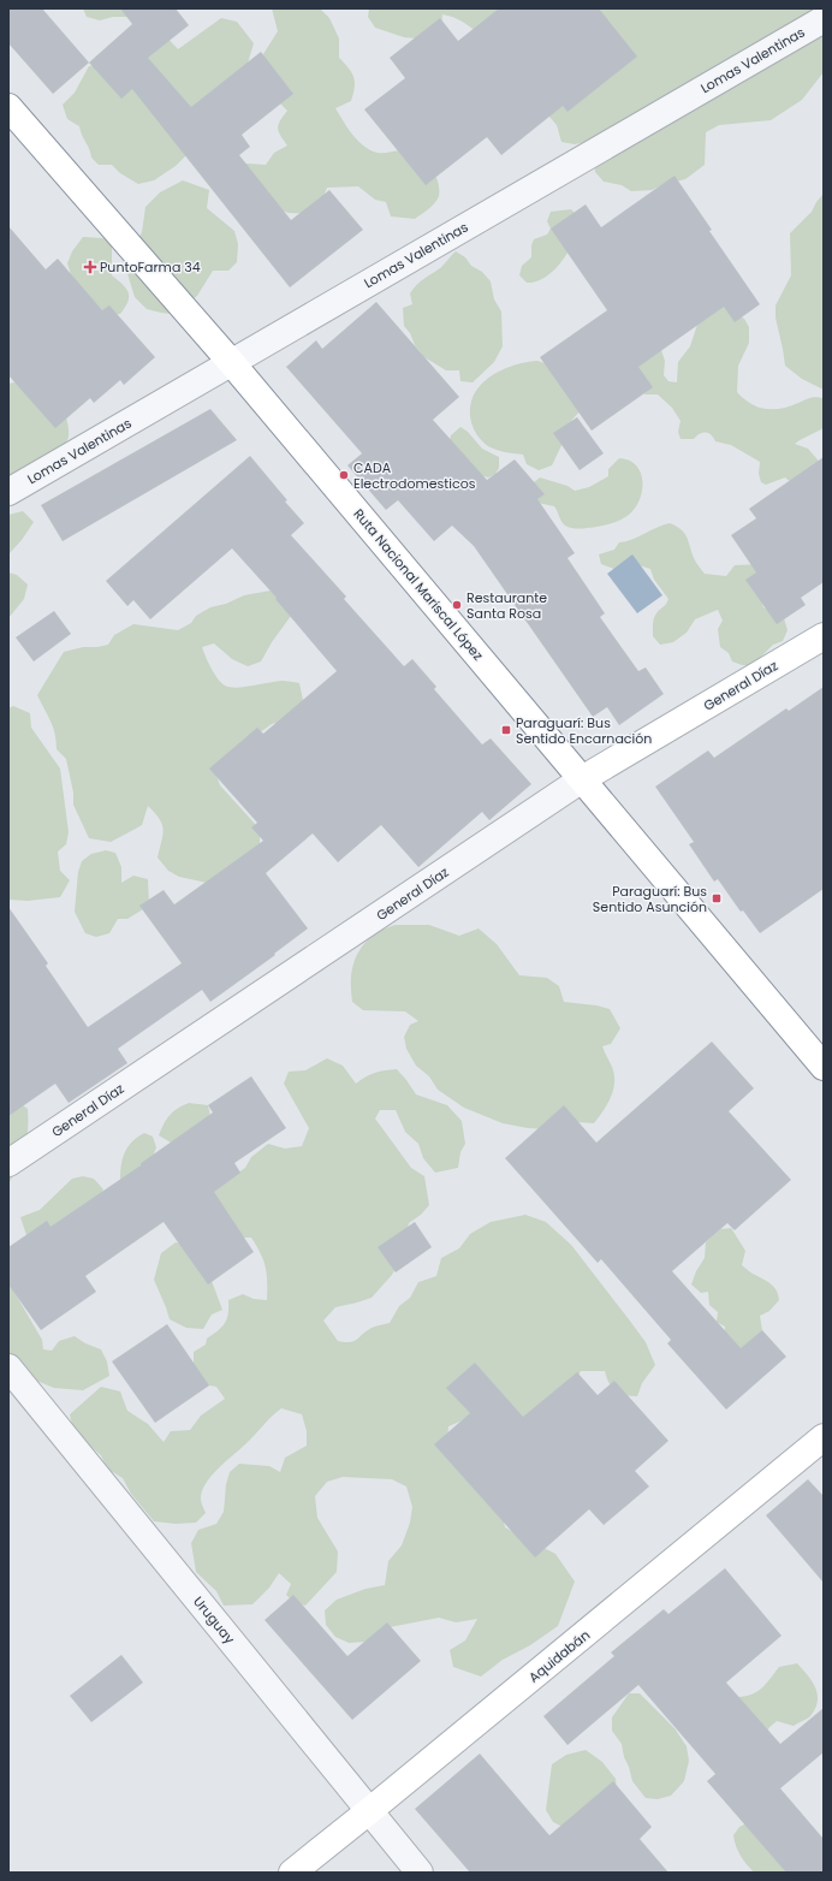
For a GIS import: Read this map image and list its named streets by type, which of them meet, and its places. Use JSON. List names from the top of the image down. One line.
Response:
{"streets":{"main road":["Ruta Nacional Mariscal López","General Díaz","Aquidabán"],"street":["Lomas Valentinas","Uruguay"]},"crossings":[["Lomas Valentinas","Ruta Nacional Mariscal López"],["Ruta Nacional Mariscal López","General Díaz"],["Uruguay","Aquidabán"]],"places":{"health":["PuntoFarma 34"],"other":["CADA Electrodomesticos","Restaurante Santa Rosa"],"transit":["Paraguarí: Bus Sentido Encarnación","Paraguarí: Bus Sentido Asunción"]}}
